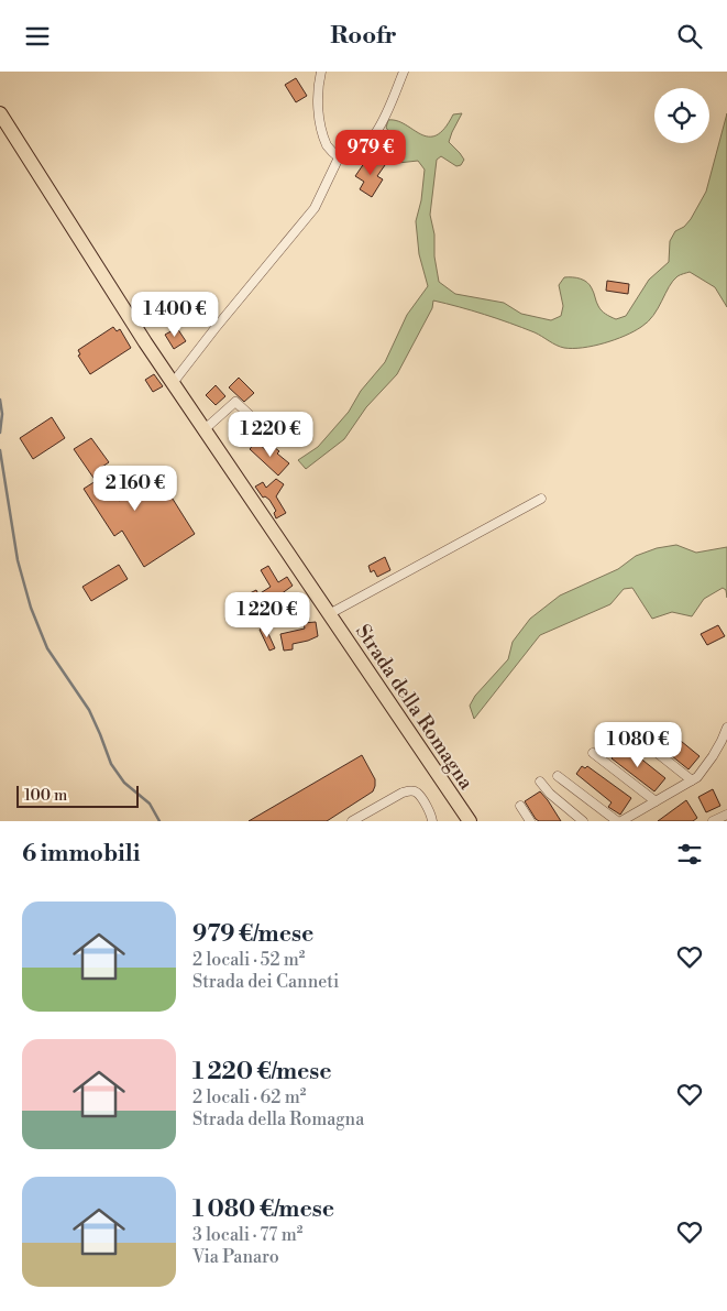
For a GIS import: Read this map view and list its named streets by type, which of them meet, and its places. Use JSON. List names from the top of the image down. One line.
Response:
{"streets":{"main road":["Strada della Romagna"]},"scale_bar":"100 m","page":{"header":"Roofr","price":["979 €","1 400 €","1 220 €","2 160 €","1 220 €","1 080 €"],"scale":"100 m","heading":"6 immobili","list":[{"name":"979 €/mese","note":"2 locali · 52 m² · Strada dei Canneti"},{"name":"1 220 €/mese","note":"2 locali · 62 m² · Strada della Romagna"},{"name":"1 080 €/mese","note":"3 locali · 77 m² · Via Panaro"}]}}
